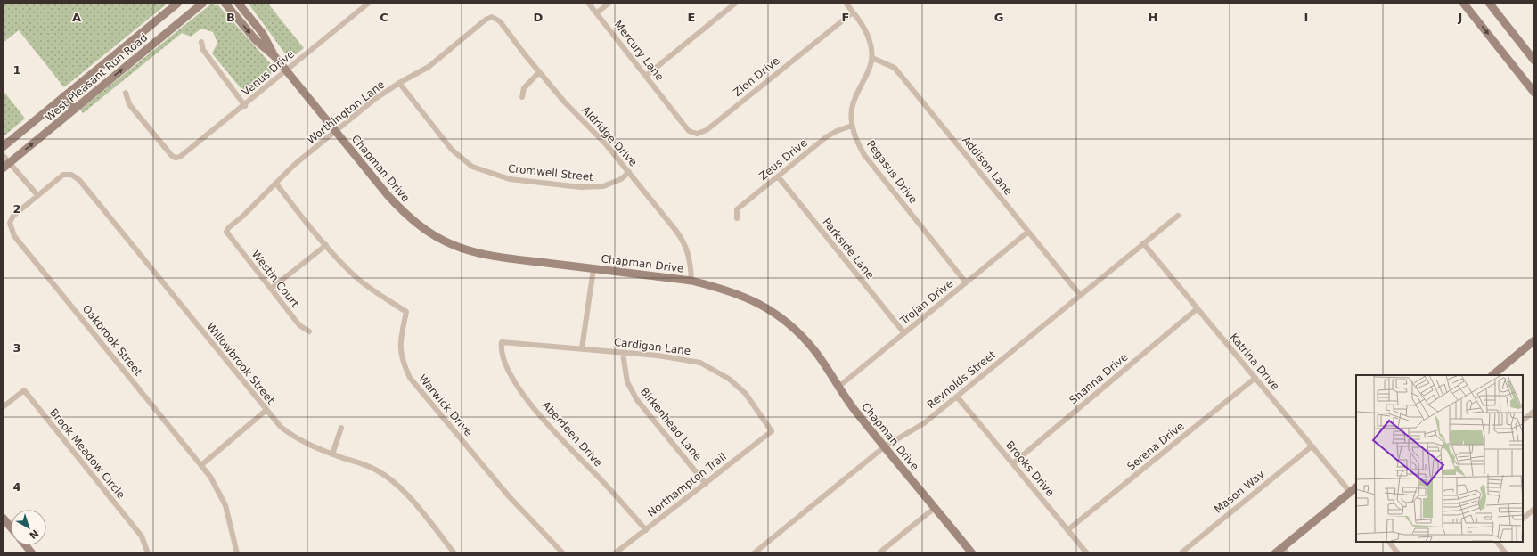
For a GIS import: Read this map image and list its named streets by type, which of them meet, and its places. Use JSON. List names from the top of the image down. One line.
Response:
{"streets":{"street":["Mercury Lane","Venus Drive","Zion Drive","West Pleasant Run Road","Worthington Lane","Aldridge Drive","Zeus Drive","Addison Lane","Chapman Drive","Pegasus Drive","Cromwell Street","Parkside Lane","Westin Court","Trojan Drive","Oakbrook Street","Cardigan Lane","Katrina Drive","Willowbrook Street","Shanna Drive","Reynolds Street","Warwick Drive","Birkenhead Lane","Aberdeen Drive","Serena Drive","Brook Meadow Circle","Brooks Drive","Northampton Trail","Mason Way"]},"crossings":[["Mercury Lane","Zion Drive"],["Venus Drive","Chapman Drive"],["Zion Drive","Pegasus Drive"],["Worthington Lane","Aldridge Drive"],["Worthington Lane","Chapman Drive"],["Worthington Lane","Cromwell Street"],["Worthington Lane","Westin Court"],["Worthington Lane","Warwick Drive"],["Aldridge Drive","Chapman Drive"],["Aldridge Drive","Cromwell Street"],["Zeus Drive","Pegasus Drive"],["Zeus Drive","Parkside Lane"],["Addison Lane","Pegasus Drive"],["Addison Lane","Trojan Drive"],["Addison Lane","Reynolds Street"],["Chapman Drive","Trojan Drive"],["Chapman Drive","Reynolds Street"],["Pegasus Drive","Trojan Drive"],["Parkside Lane","Trojan Drive"],["Oakbrook Street","Willowbrook Street"],["Cardigan Lane","Birkenhead Lane"],["Cardigan Lane","Aberdeen Drive"],["Cardigan Lane","Northampton Trail"],["Katrina Drive","Shanna Drive"],["Katrina Drive","Reynolds Street"],["Katrina Drive","Serena Drive"],["Katrina Drive","Mason Way"],["Shanna Drive","Brooks Drive"],["Reynolds Street","Brooks Drive"],["Birkenhead Lane","Northampton Trail"],["Aberdeen Drive","Northampton Trail"],["Serena Drive","Brooks Drive"]],"north":"bottom right","grid":{"columns":["A","B","C","D","E","F","G","H","I","J"],"rows":["1","2","3","4"]}}
